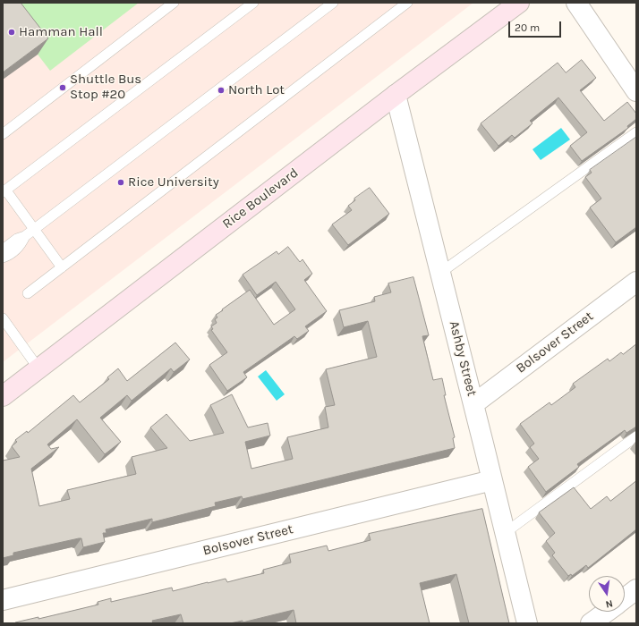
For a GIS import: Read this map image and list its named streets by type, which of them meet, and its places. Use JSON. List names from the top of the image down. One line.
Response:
{"streets":{"main road":["Rice Boulevard"],"street":["Bolsover Street","Ashby Street"]},"crossings":[["Rice Boulevard","Ashby Street"],["Bolsover Street","Ashby Street"]],"places":["Hamman Hall","Shuttle Bus Stop #20","North Lot","Rice University"],"scale_bar":"20 m","north":"bottom"}
